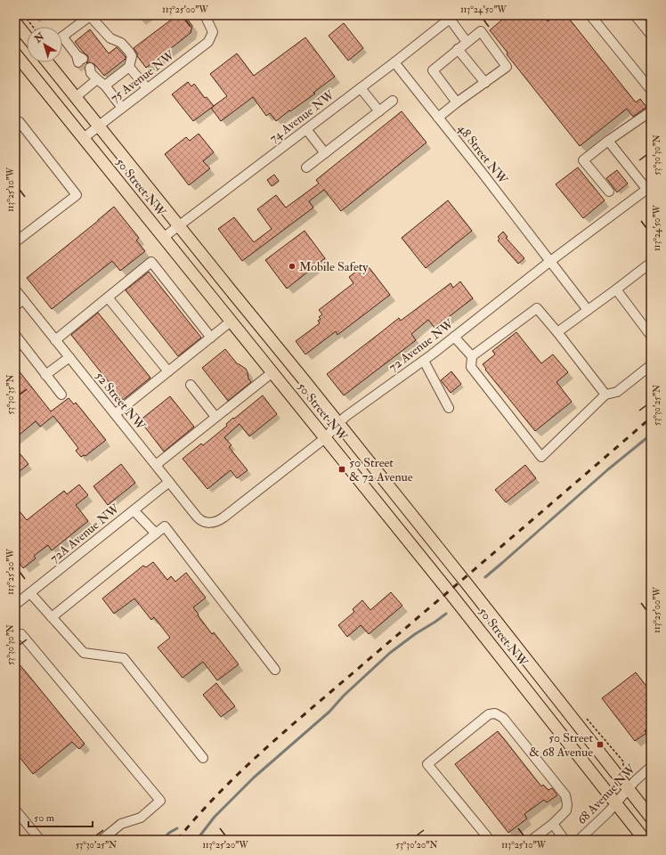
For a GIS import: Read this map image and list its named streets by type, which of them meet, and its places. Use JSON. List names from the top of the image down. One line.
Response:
{"streets":{"main road":["50 Street NW"],"street":["75 Avenue NW","74 Avenue NW","48 Street NW","72 Avenue NW","52 Street NW","72A Avenue NW","68 Avenue NW"]},"crossings":[["75 Avenue NW","50 Street NW"],["74 Avenue NW","48 Street NW"],["74 Avenue NW","50 Street NW"],["48 Street NW","72 Avenue NW"],["50 Street NW","72 Avenue NW"],["50 Street NW","68 Avenue NW"],["72 Avenue NW","52 Street NW"],["52 Street NW","72A Avenue NW"]],"places":{"other":["Mobile Safety"],"transit":["50 Street & 72 Avenue","50 Street & 68 Avenue"]},"scale_bar":"50 m","north":"top left","coordinates":["113°25'00\"W","113°24'50\"W","53°30'30\"N","113°25'10\"W","53°30'35\"N","53°30'25\"N","113°25'20\"W","53°30'20\"N"]}
